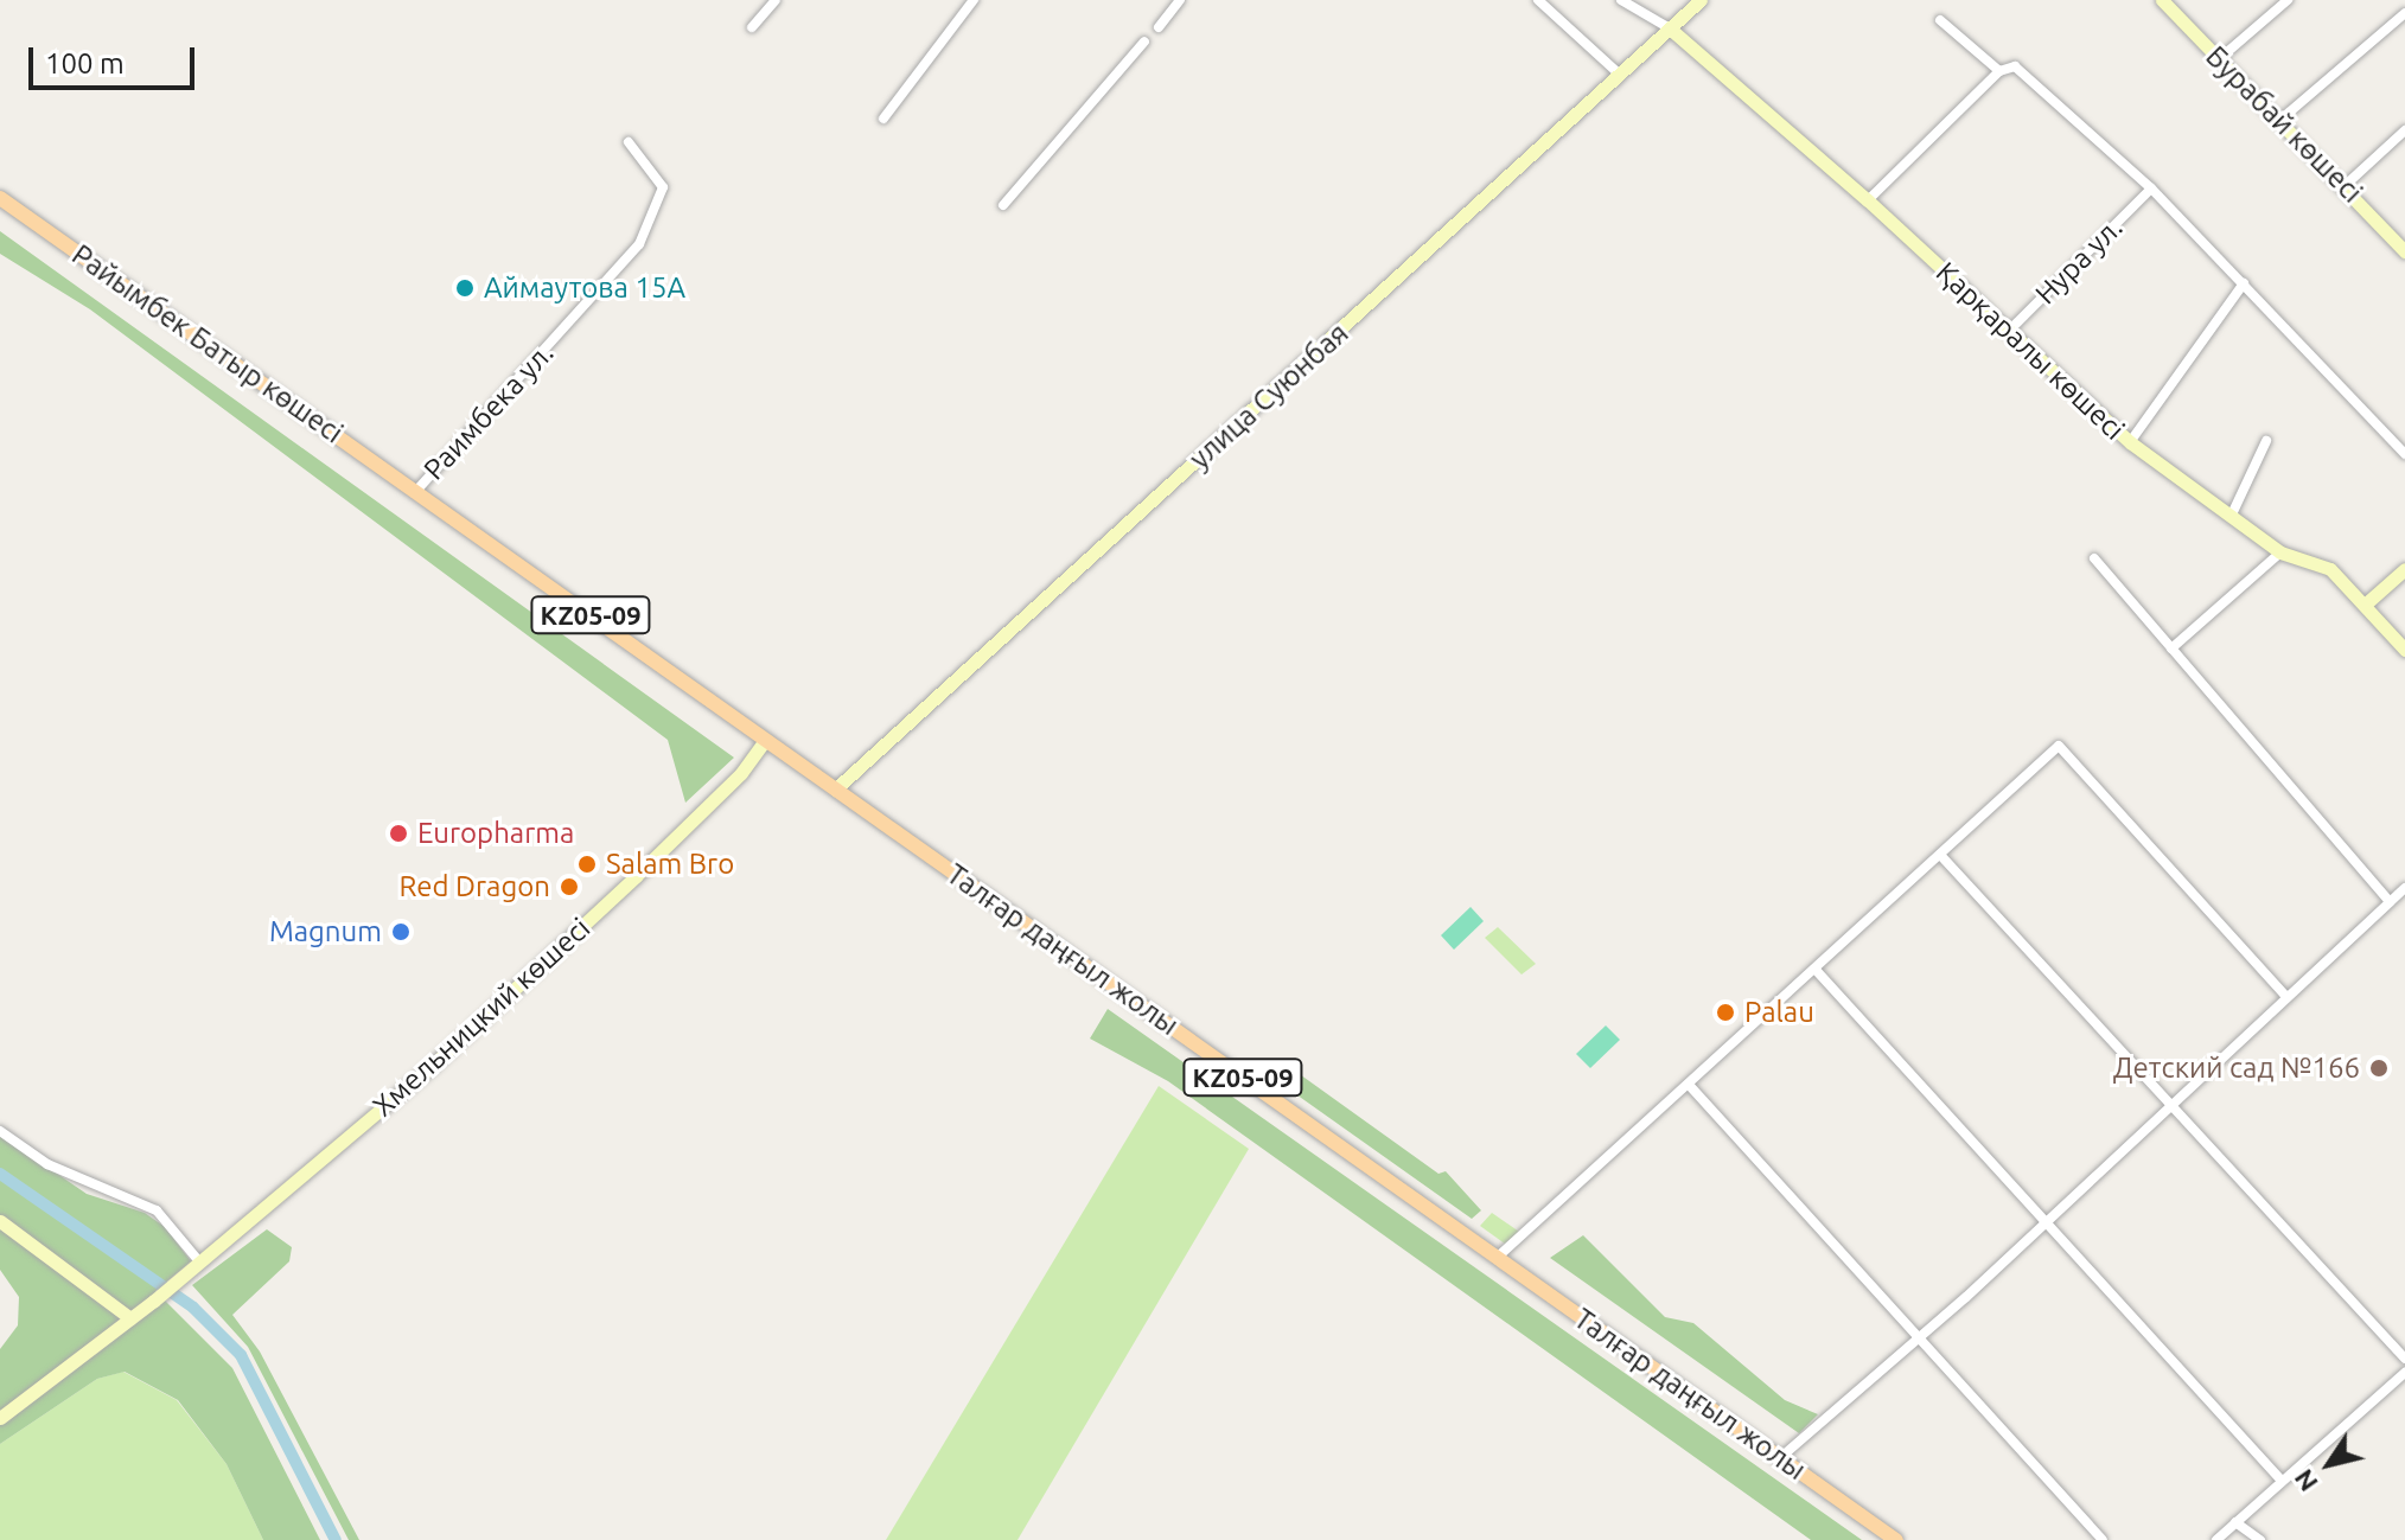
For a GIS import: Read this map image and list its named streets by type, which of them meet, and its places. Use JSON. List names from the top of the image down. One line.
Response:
{"streets":{"main road":["Райымбек Батыр көшесі","KZ05-09","Талғар даңғыл жолы"],"street":["Бурабай көшесі","Нура ул.","Қарқаралы көшесі","улица Суюнбая","Раимбека ул.","Хмельницкий көшесі"]},"crossings":[["Нура ул.","Қарқаралы көшесі"],["Райымбек Батыр көшесі","Раимбека ул."],["Райымбек Батыр көшесі","Талғар даңғыл жолы"],["Қарқаралы көшесі","улица Суюнбая"],["улица Суюнбая","Талғар даңғыл жолы"],["Раимбека ул.","Талғар даңғыл жолы"],["Талғар даңғыл жолы","Хмельницкий көшесі"]],"places":["Аймаутова 15А","Europharma","Salam Bro","Red Dragon","Magnum","Palau","Детский сад №166"],"scale_bar":"100 m","north":"bottom left"}
